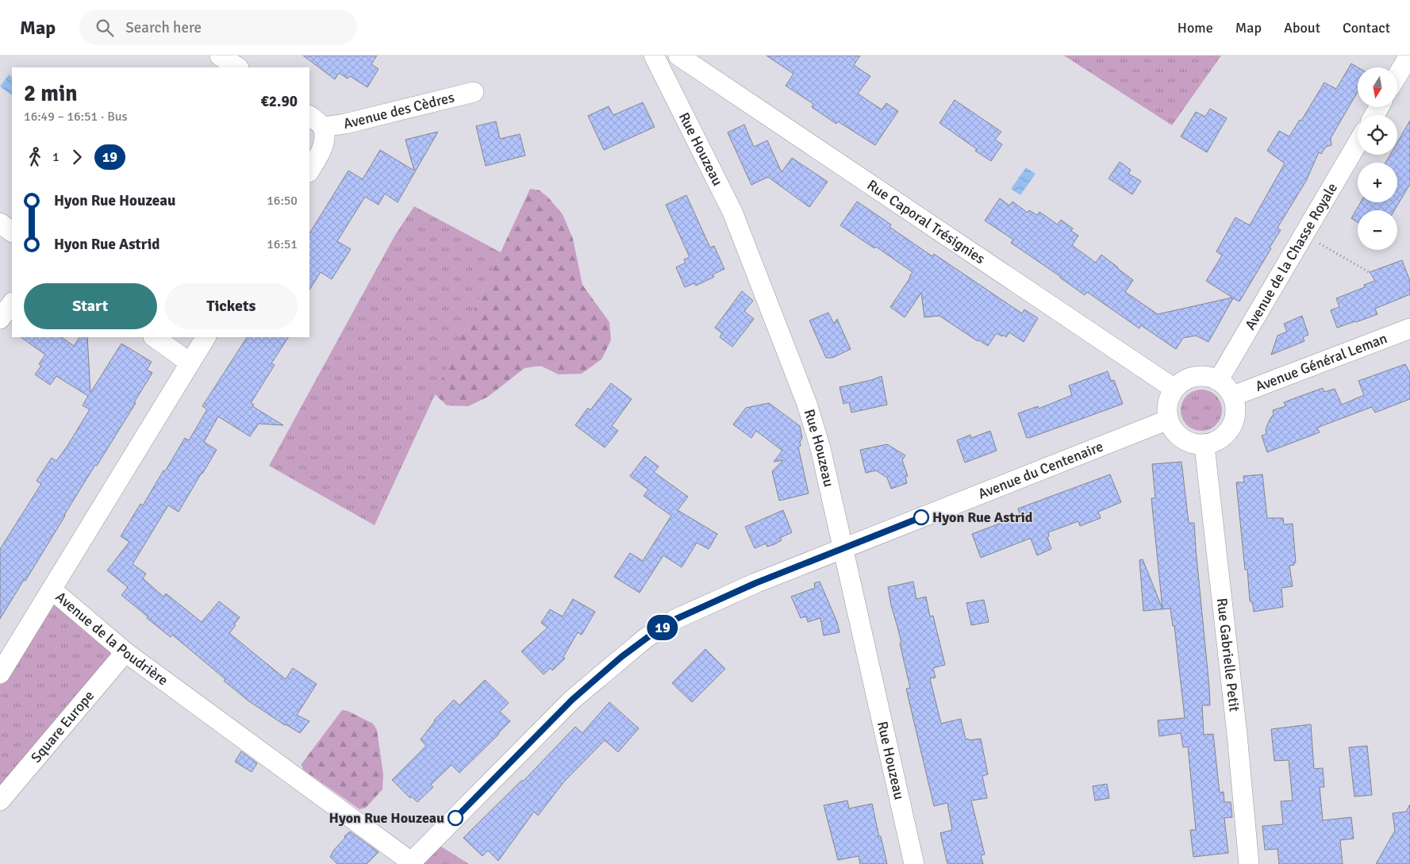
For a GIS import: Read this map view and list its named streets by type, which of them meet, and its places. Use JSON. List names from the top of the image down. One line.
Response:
{"streets":{"street":["Avenue des Cèdres","Rue Houzeau","Rue Caporal Trésignies","Avenue de la Chasse Royale","Avenue Général Leman","Avenue du Centenaire","Avenue de la Poudrière","Rue Gabrielle Petit","Square Europe"]},"crossings":[["Rue Houzeau","Avenue du Centenaire"],["Rue Caporal Trésignies","Avenue de la Chasse Royale"],["Rue Caporal Trésignies","Avenue Général Leman"],["Rue Caporal Trésignies","Avenue du Centenaire"],["Rue Caporal Trésignies","Rue Gabrielle Petit"],["Avenue de la Chasse Royale","Avenue Général Leman"],["Avenue de la Chasse Royale","Avenue du Centenaire"],["Avenue de la Chasse Royale","Rue Gabrielle Petit"],["Avenue Général Leman","Avenue du Centenaire"],["Avenue Général Leman","Rue Gabrielle Petit"],["Avenue du Centenaire","Avenue de la Poudrière"],["Avenue du Centenaire","Rue Gabrielle Petit"],["Avenue de la Poudrière","Square Europe"]],"places":["Hyon Rue Astrid","Hyon Rue Houzeau"],"lines":["bus line 19"],"north":"bottom","page":{"header":"Map","search":"Search here","nav":["Home","Map","About","Contact"],"on_map":"19","map_buttons":["+","−"],"heading":["2 min","16:49 – 16:51 · Bus","€2.90"],"legs":["1","19"],"list":[{"name":"Hyon Rue Houzeau","value":"16:50"},{"name":"Hyon Rue Astrid","value":"16:51"}],"buttons":["Start","Tickets"]}}
